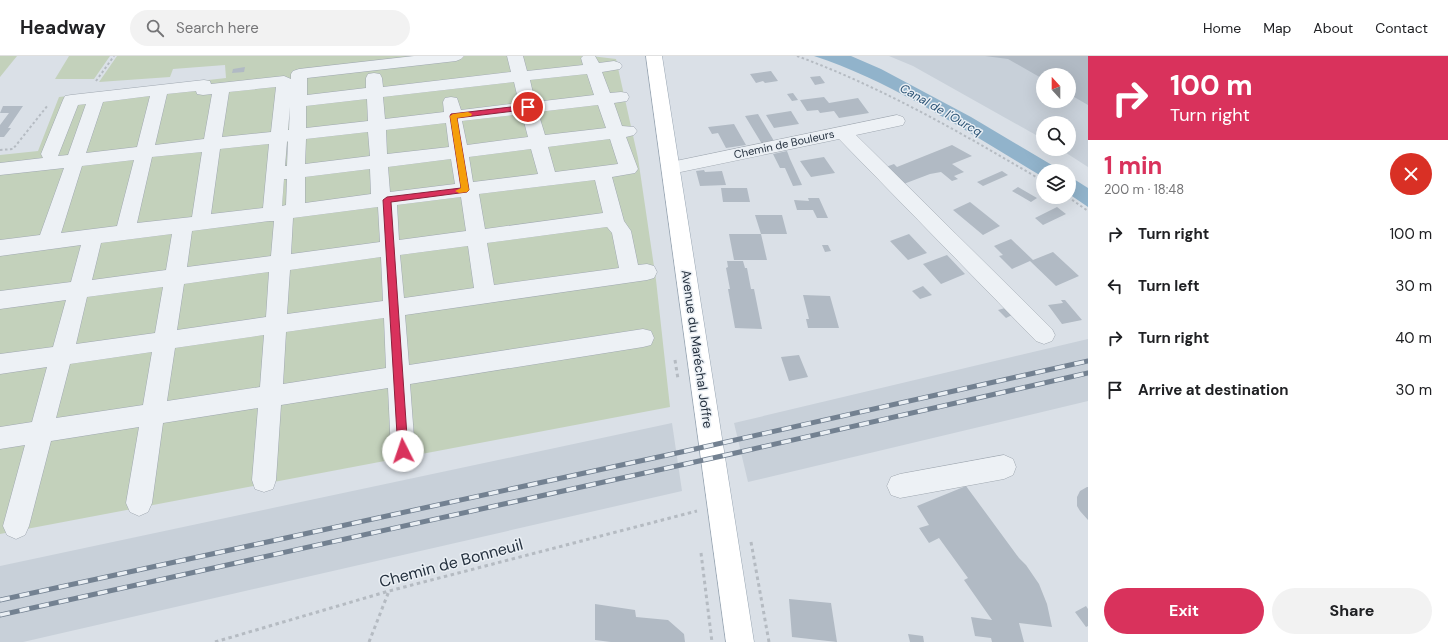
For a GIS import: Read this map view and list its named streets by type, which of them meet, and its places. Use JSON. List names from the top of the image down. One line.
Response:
{"streets":{"main road":["Avenue du Maréchal Joffre"],"street":["Chemin de Bouleurs"],"path":["Chemin de Bonneuil"]},"crossings":[["Chemin de Bouleurs","Avenue du Maréchal Joffre"]],"water":["Canal de l'Ourcq"],"north":"top","page":{"header":"Headway","search":"Search here","nav":["Home","Map","About","Contact"],"turn":["100 m","Turn right"],"heading":["1 min","200 m · 18:48"],"list":[{"name":"Turn right","value":"100 m"},{"name":"Turn left","value":"30 m"},{"name":"Turn right","value":"40 m"},{"name":"Arrive at destination","value":"30 m"}],"buttons":["Exit","Share"]}}
